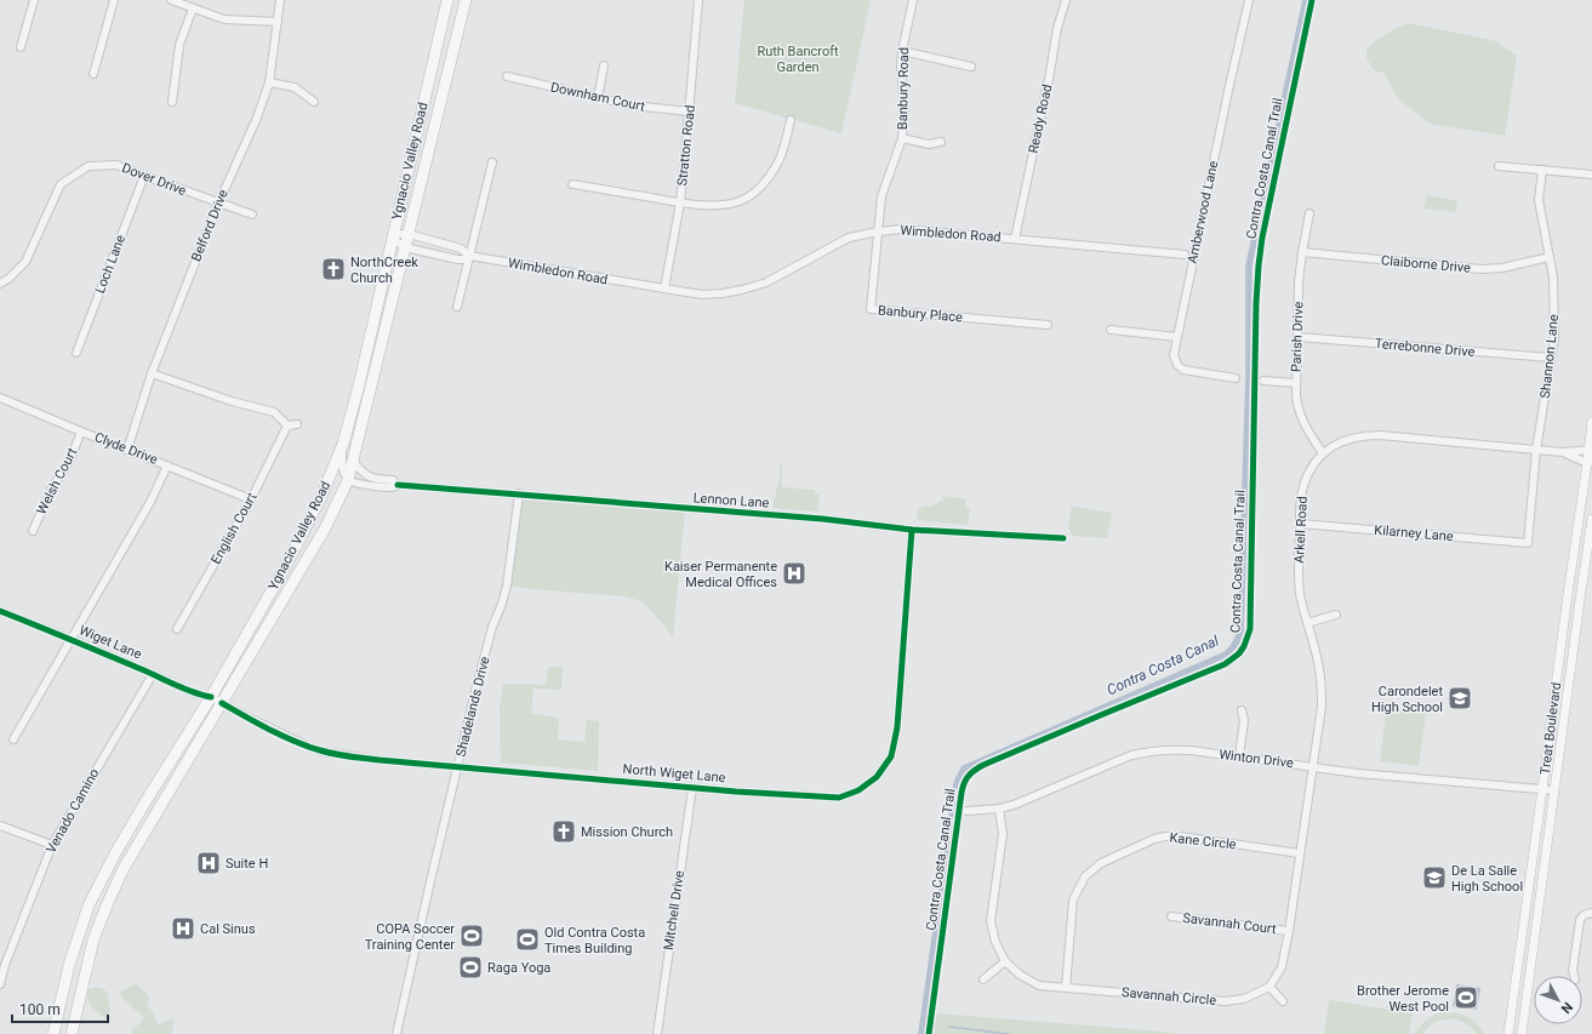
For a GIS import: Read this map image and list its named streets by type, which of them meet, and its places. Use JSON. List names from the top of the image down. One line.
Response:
{"streets":{"highway":["Ygnacio Valley Road"],"main road":["Treat Boulevard"],"street":["Banbury Road","Downham Court","Ready Road","Stratton Road","Dover Drive","Amberwood Lane","Belford Drive","Wimbledon Road","Loch Lane","Claiborne Drive","Banbury Place","Parish Drive","Terrebonne Drive","Shannon Lane","Clyde Drive","Welsh Court","Lennon Lane","English Court","Arkell Road","Kilarney Lane","Wiget Lane","Shadelands Drive","Winton Drive","North Wiget Lane","Venado Camino","Kane Circle","Mitchell Drive","Savannah Court","Savannah Circle"],"cycle path":["Contra Costa Canal Trail"]},"crossings":[["Banbury Road","Wimbledon Road"],["Banbury Road","Banbury Place"],["Downham Court","Stratton Road"],["Ready Road","Wimbledon Road"],["Stratton Road","Wimbledon Road"],["Ygnacio Valley Road","Wimbledon Road"],["Ygnacio Valley Road","Lennon Lane"],["Ygnacio Valley Road","Wiget Lane"],["Ygnacio Valley Road","North Wiget Lane"],["Dover Drive","Belford Drive"],["Dover Drive","Loch Lane"],["Belford Drive","Clyde Drive"],["Wimbledon Road","Banbury Place"],["Claiborne Drive","Parish Drive"],["Claiborne Drive","Shannon Lane"],["Parish Drive","Terrebonne Drive"],["Parish Drive","Arkell Road"],["Terrebonne Drive","Shannon Lane"],["Shannon Lane","Arkell Road"],["Shannon Lane","Kilarney Lane"],["Clyde Drive","Welsh Court"],["Clyde Drive","English Court"],["Lennon Lane","Shadelands Drive"],["Lennon Lane","North Wiget Lane"],["Arkell Road","Kilarney Lane"],["Arkell Road","Treat Boulevard"],["Arkell Road","Winton Drive"],["Wiget Lane","North Wiget Lane"],["Wiget Lane","Venado Camino"],["Shadelands Drive","North Wiget Lane"],["Treat Boulevard","Winton Drive"],["Winton Drive","Savannah Circle"],["North Wiget Lane","Mitchell Drive"],["Kane Circle","Savannah Circle"]],"water":["Contra Costa Canal"],"parks":["Ruth Bancroft Garden"],"places":{"church":["NorthCreek Church","Mission Church"],"hospital":["Kaiser Permanente Medical Offices","Suite H","Cal Sinus"],"school or university":["Carondelet High School","De La Salle High School"],"sports":["COPA Soccer Training Center","Old Contra Costa Times Building","Raga Yoga","Brother Jerome West Pool"]},"scale_bar":"100 m","north":"bottom right"}
